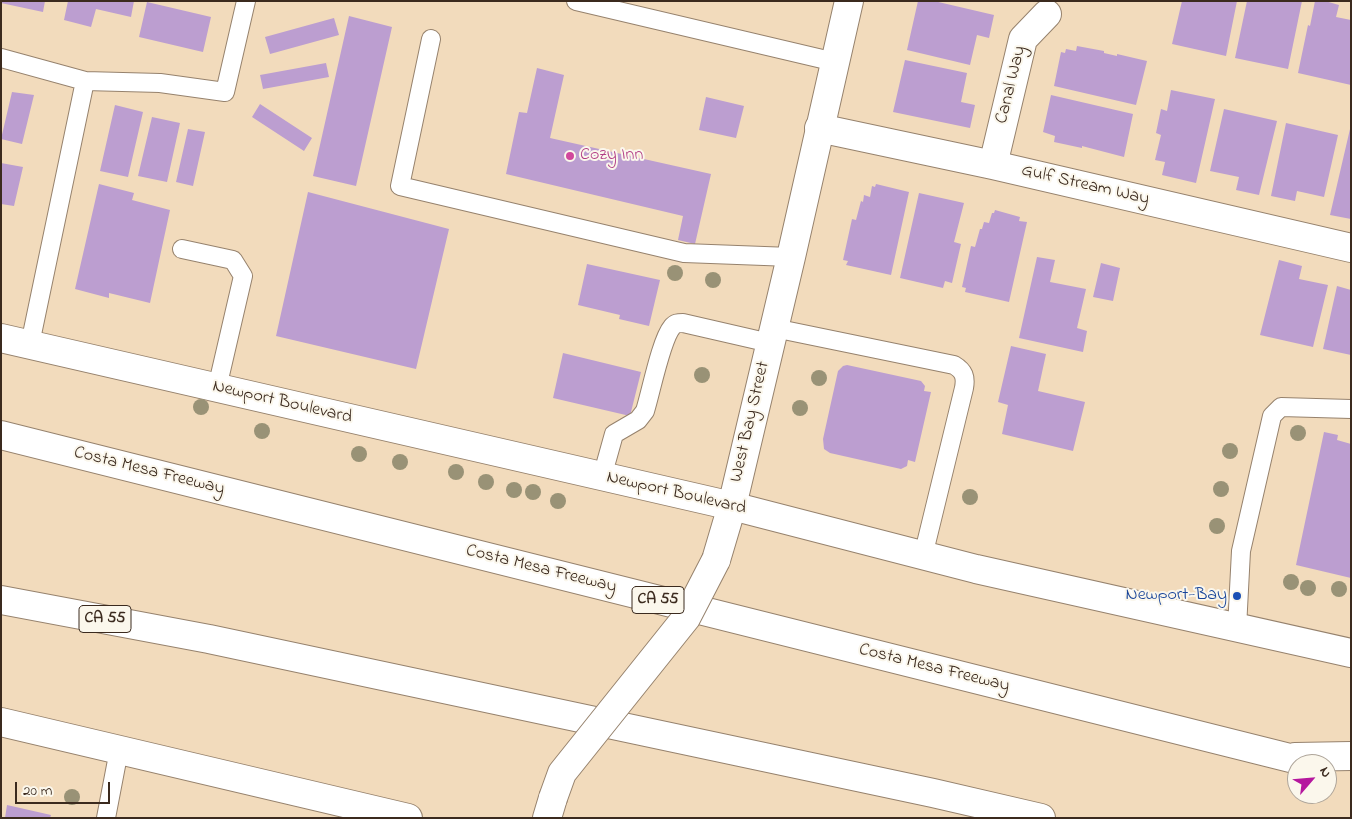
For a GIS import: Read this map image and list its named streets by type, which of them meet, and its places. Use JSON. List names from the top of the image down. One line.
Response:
{"streets":{"main road":["Canal Way","Gulf Stream Way","Newport Boulevard","West Bay Street","Costa Mesa Freeway","CA 55"]},"crossings":[["Canal Way","Gulf Stream Way"],["Gulf Stream Way","West Bay Street"],["Newport Boulevard","West Bay Street"]],"places":["Cozy Inn","Newport-Bay"],"scale_bar":"20 m","north":"top right"}
